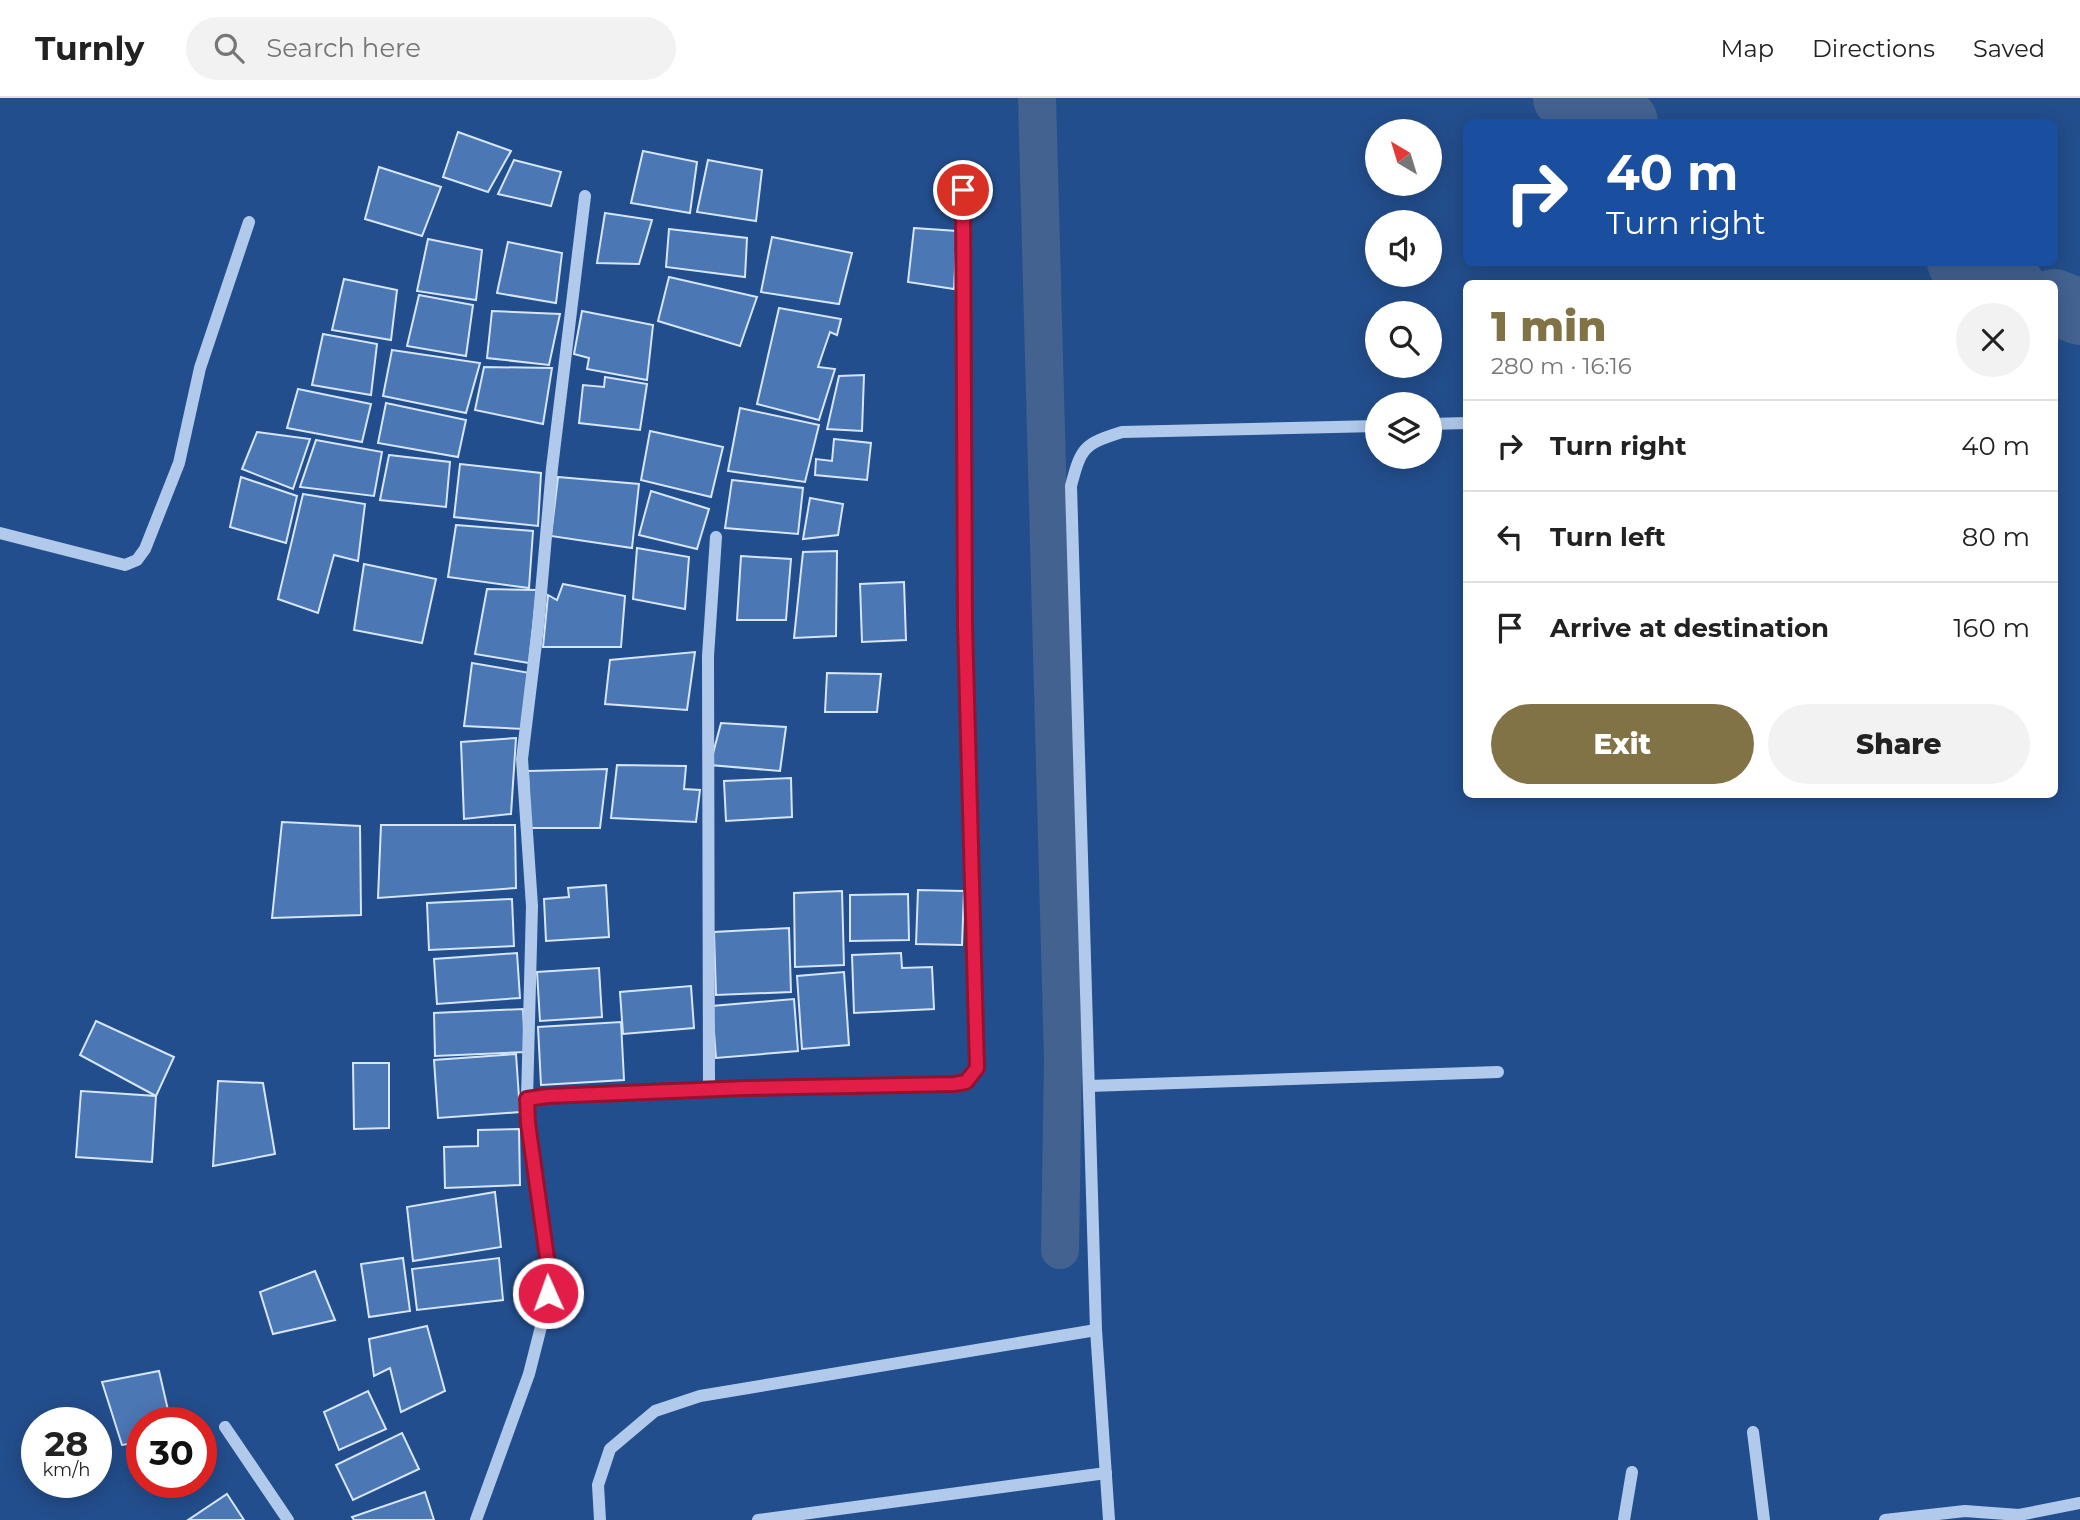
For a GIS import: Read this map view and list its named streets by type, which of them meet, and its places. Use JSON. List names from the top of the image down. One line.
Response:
{"north":"top left","page":{"header":"Turnly","search":"Search here","nav":["Map","Directions","Saved"],"turn":["40 m","Turn right"],"heading":["1 min","280 m · 16:16"],"list":[{"name":"Turn right","value":"40 m"},{"name":"Turn left","value":"80 m"},{"name":"Arrive at destination","value":"160 m"}],"buttons":["Exit","Share"],"speed":"28 km/h","limit":"30"}}
